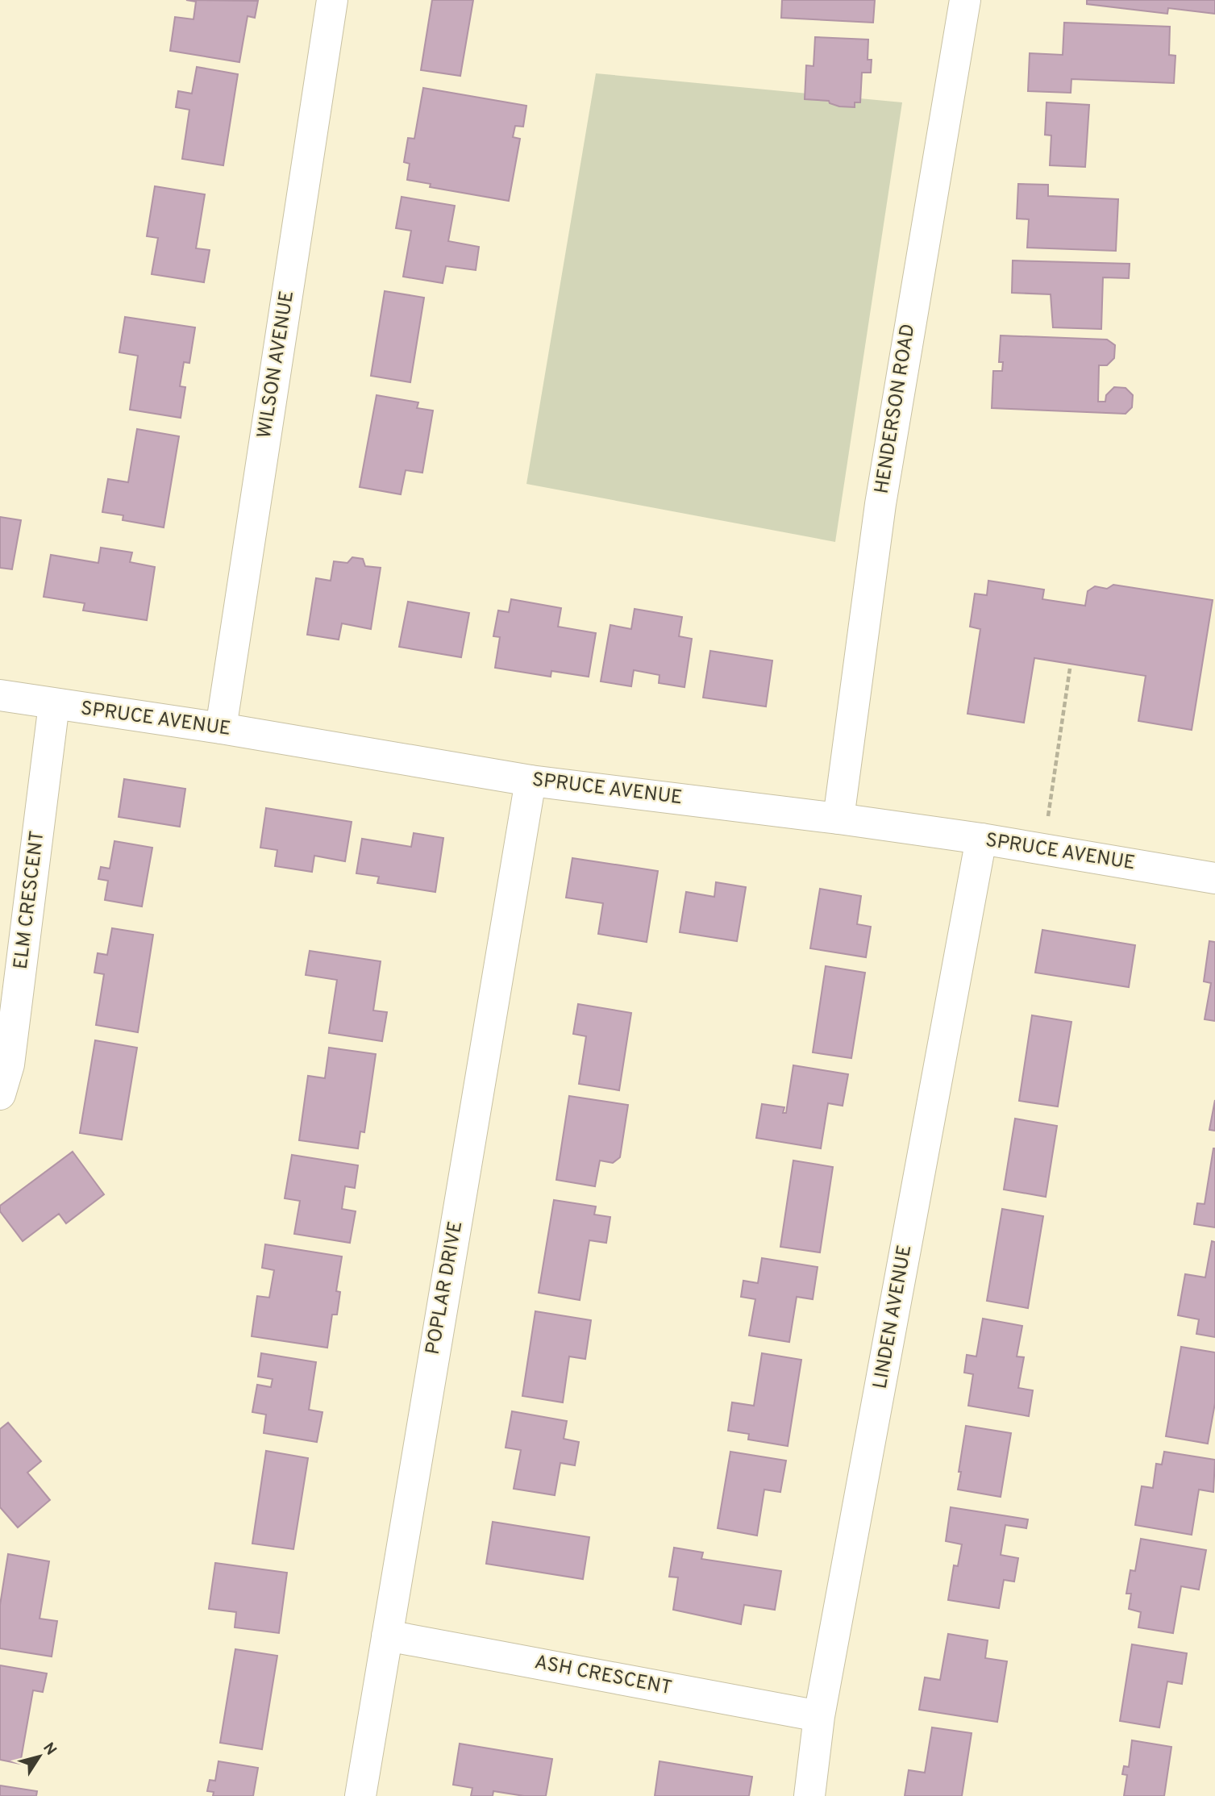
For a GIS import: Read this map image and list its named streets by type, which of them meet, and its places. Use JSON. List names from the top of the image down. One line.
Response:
{"streets":{"street":["WILSON AVENUE","HENDERSON ROAD","SPRUCE AVENUE","ELM CRESCENT","POPLAR DRIVE","LINDEN AVENUE","ASH CRESCENT"]},"crossings":[["WILSON AVENUE","SPRUCE AVENUE"],["HENDERSON ROAD","SPRUCE AVENUE"],["SPRUCE AVENUE","ELM CRESCENT"],["SPRUCE AVENUE","POPLAR DRIVE"],["SPRUCE AVENUE","LINDEN AVENUE"],["POPLAR DRIVE","ASH CRESCENT"],["LINDEN AVENUE","ASH CRESCENT"]],"north":"top right"}
